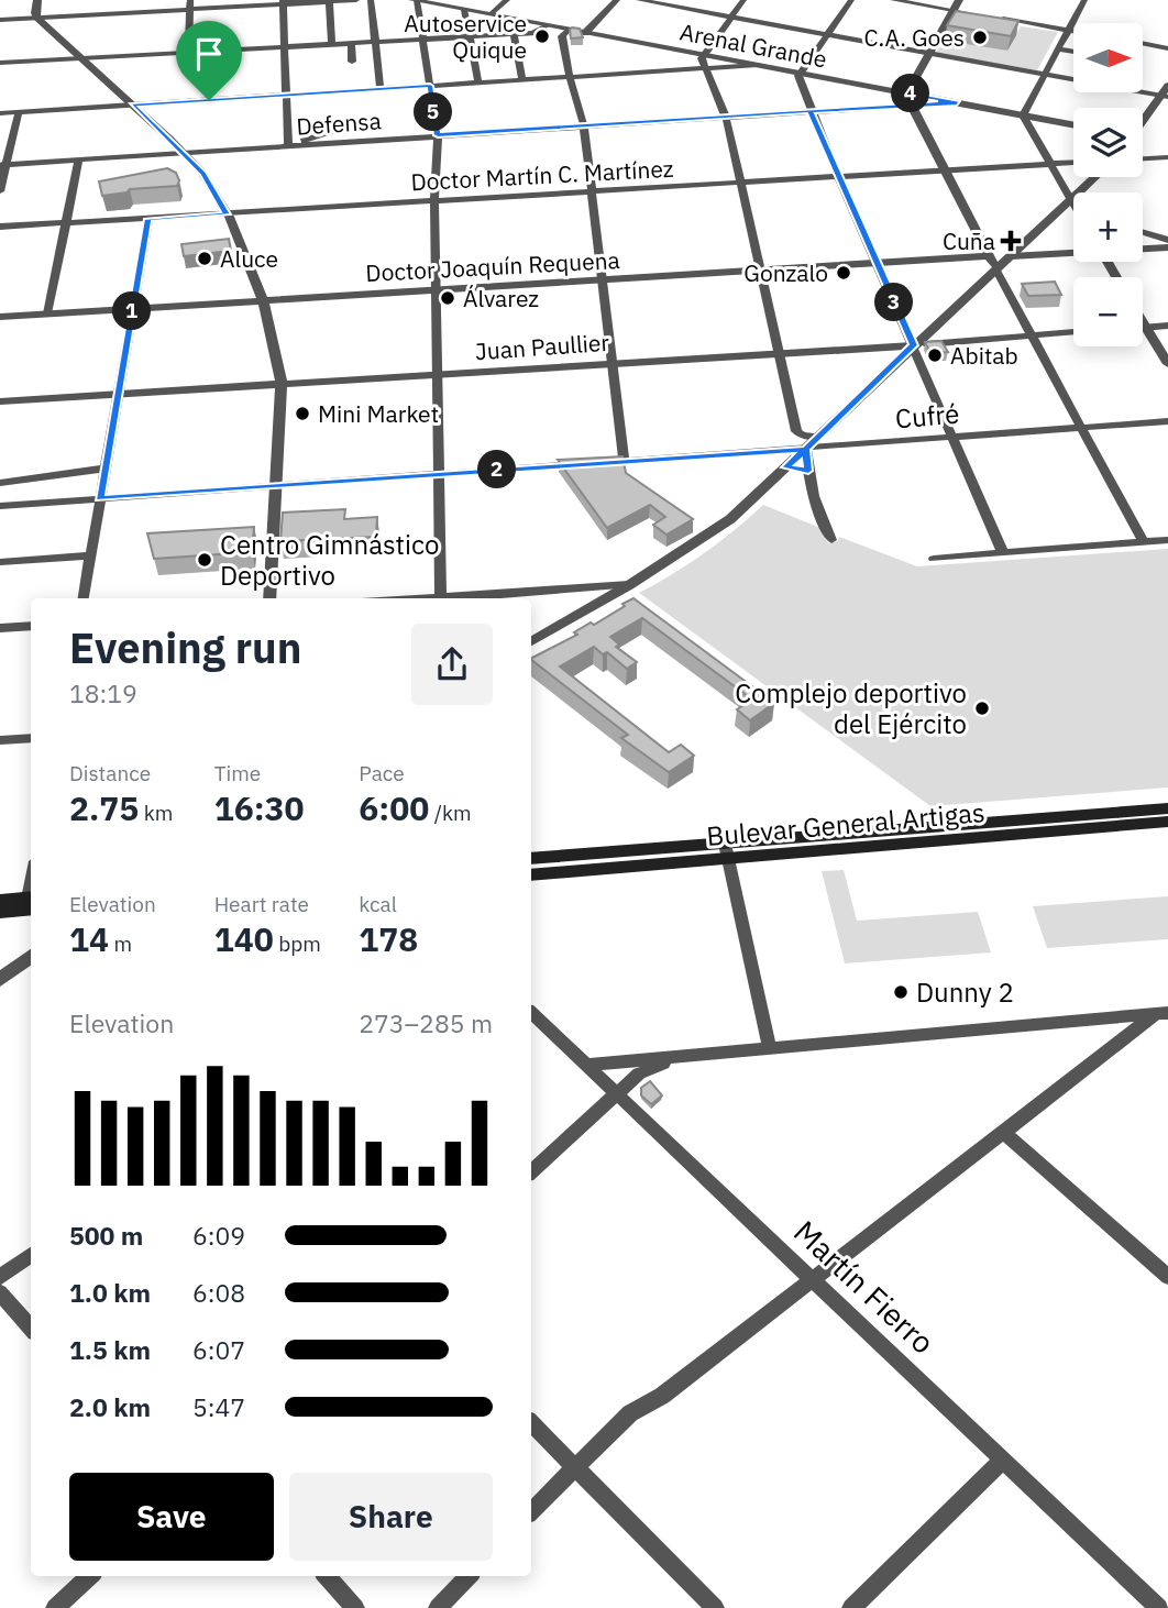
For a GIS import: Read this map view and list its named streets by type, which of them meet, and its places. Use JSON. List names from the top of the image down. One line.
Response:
{"streets":{"main road":["Bulevar General Artigas"],"street":["Arenal Grande","Defensa","Doctor Martín C. Martínez","Doctor Joaquín Requena","Juan Paullier","Cufré","Martín Fierro"]},"crossings":[["Arenal Grande","Defensa"]],"places":{"other":["Autoservice Quique","C.A. Goes","Aluce","Gonzalo","Álvarez","Abitab","Mini Market","Centro Gimnástico Deportivo","Complejo deportivo del Ejército","Dunny 2"],"health":["Cuña"]},"north":"right","page":{"map_buttons":["+","−"],"pins":["4","5","3","1","2"],"heading":["Evening run","18:19"],"stats":[["Distance","2.75 km"],["Time","16:30"],["Pace","6:00 /km"],["Elevation","14 m"],["Heart rate","140 bpm"],["kcal","178"]],"chart":["Elevation","273–285 m"],"list":[{"name":"500 m","note":"6:09"},{"name":"1.0 km","note":"6:08"},{"name":"1.5 km","note":"6:07"},{"name":"2.0 km","note":"5:47"}],"buttons":["Save","Share"]}}
